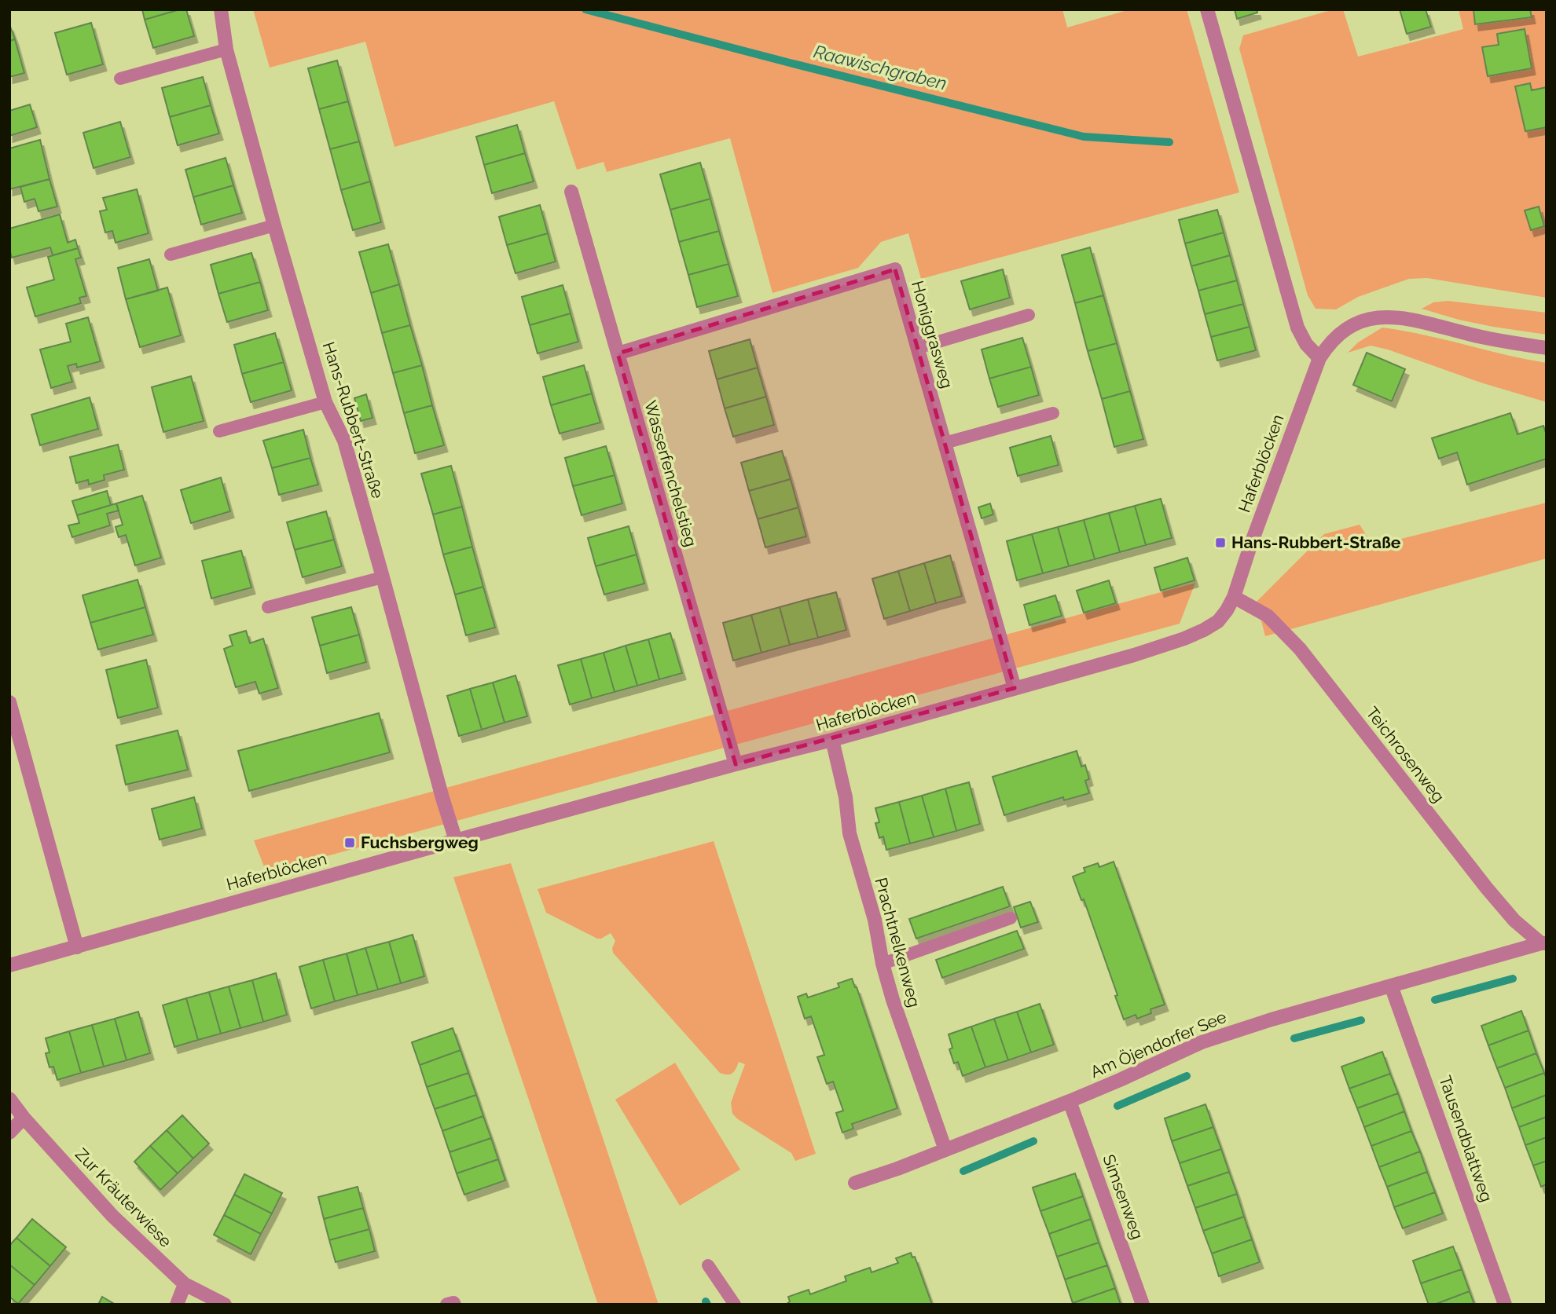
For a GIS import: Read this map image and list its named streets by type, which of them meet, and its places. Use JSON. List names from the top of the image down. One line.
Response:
{"streets":{"street":["Honiggrasweg","Hans-Rubbert-Straße","Haferblöcken","Wasserfenchelstieg","Teichrosenweg","Prachtnelkenweg","Am Öjendorfer See","Tausendblattweg","Simsenweg","Zur Kräuterwiese"]},"crossings":[["Honiggrasweg","Haferblöcken"],["Honiggrasweg","Wasserfenchelstieg"],["Hans-Rubbert-Straße","Haferblöcken"],["Haferblöcken","Wasserfenchelstieg"],["Haferblöcken","Teichrosenweg"],["Haferblöcken","Prachtnelkenweg"],["Teichrosenweg","Am Öjendorfer See"],["Prachtnelkenweg","Am Öjendorfer See"],["Am Öjendorfer See","Tausendblattweg"],["Am Öjendorfer See","Simsenweg"]],"water":["Raawischgraben"],"places":{"transit":["Hans-Rubbert-Straße","Fuchsbergweg"]}}
